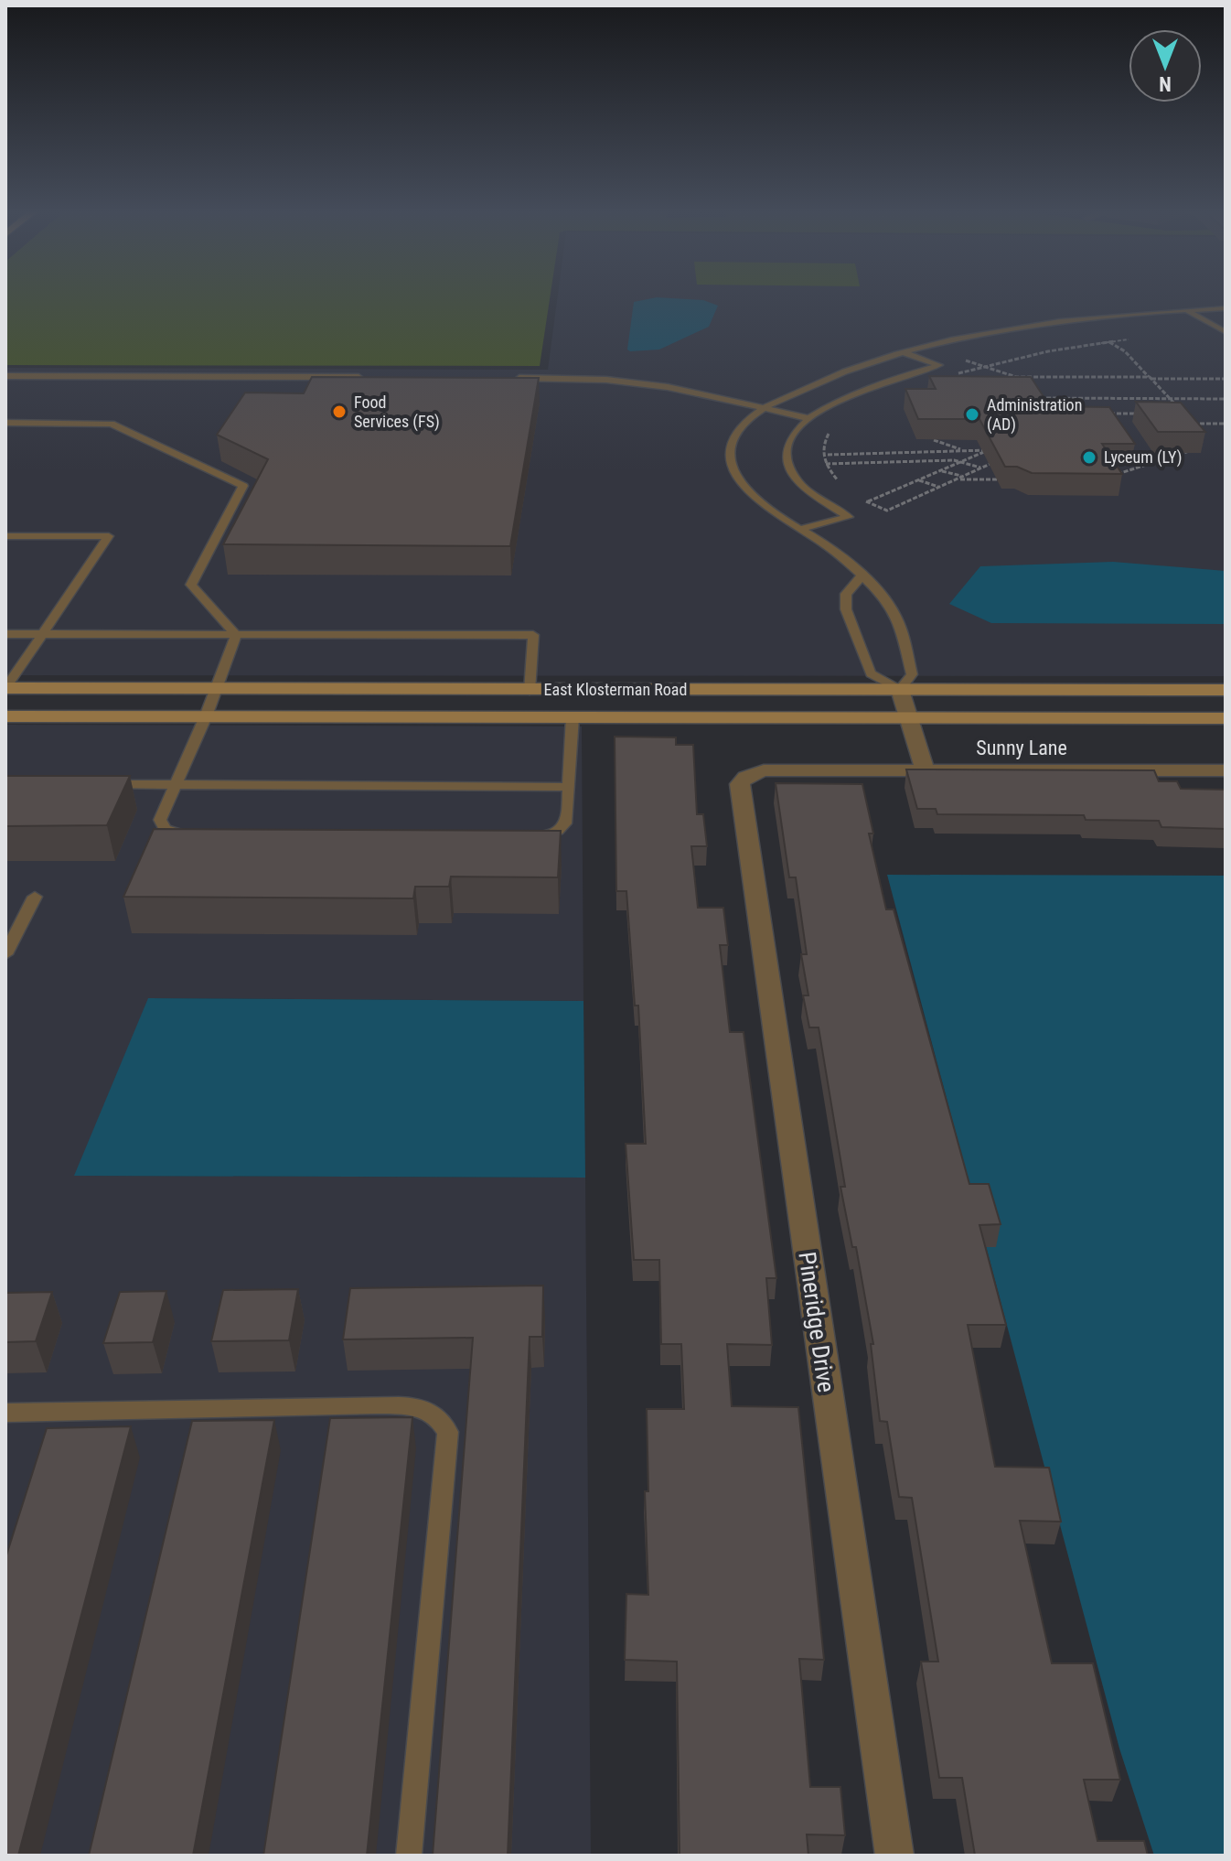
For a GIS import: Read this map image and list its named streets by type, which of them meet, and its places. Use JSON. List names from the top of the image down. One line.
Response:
{"streets":{"main road":["East Klosterman Road"],"street":["Sunny Lane","Pineridge Drive"]},"crossings":[["Sunny Lane","Pineridge Drive"]],"places":["Food Services (FS)","Administration (AD)","Lyceum (LY)"],"north":"bottom"}
